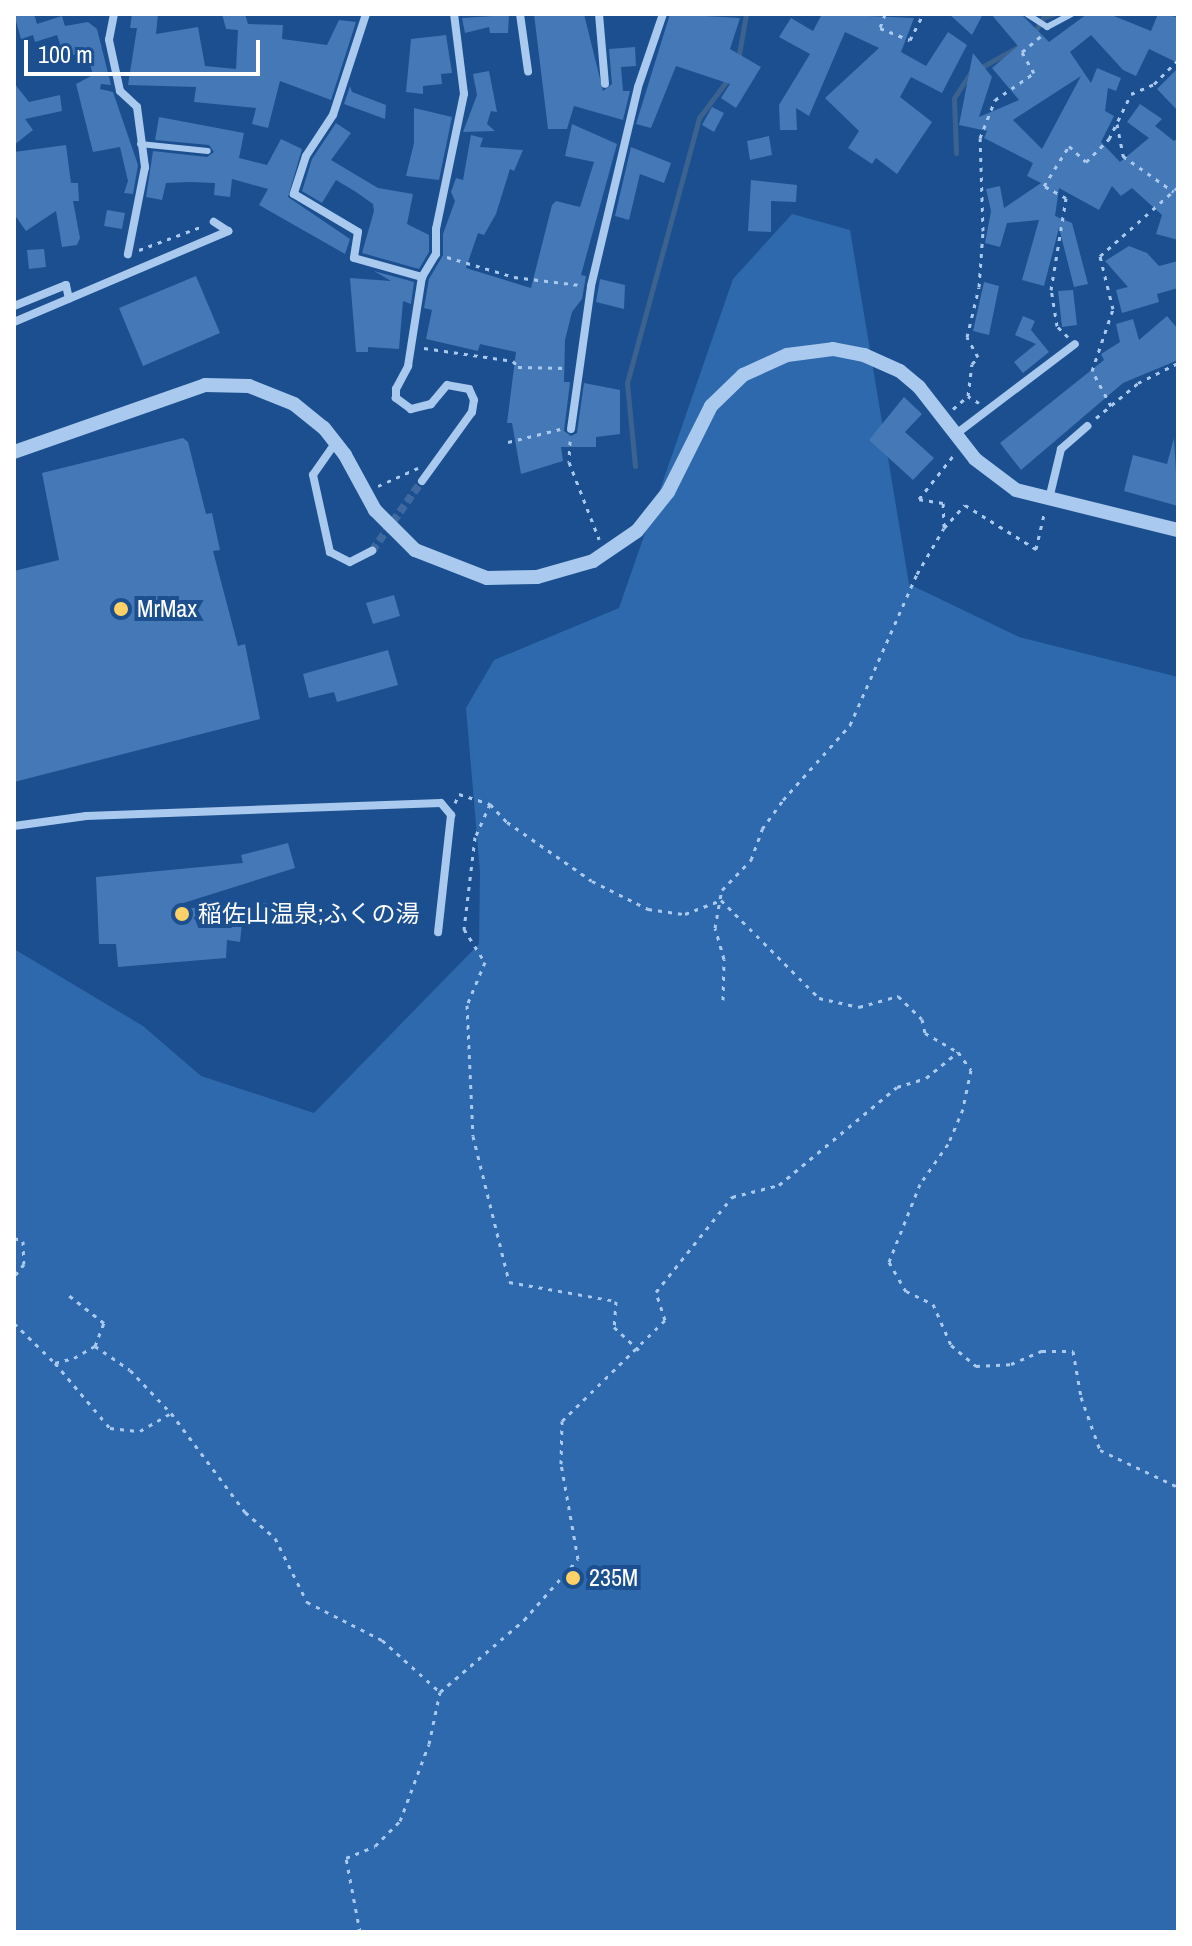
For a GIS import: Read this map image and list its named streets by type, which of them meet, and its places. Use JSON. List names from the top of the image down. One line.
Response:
{"places":["MrMax","稲佐山温泉;ふくの湯","235M"],"scale_bar":"100 m"}
